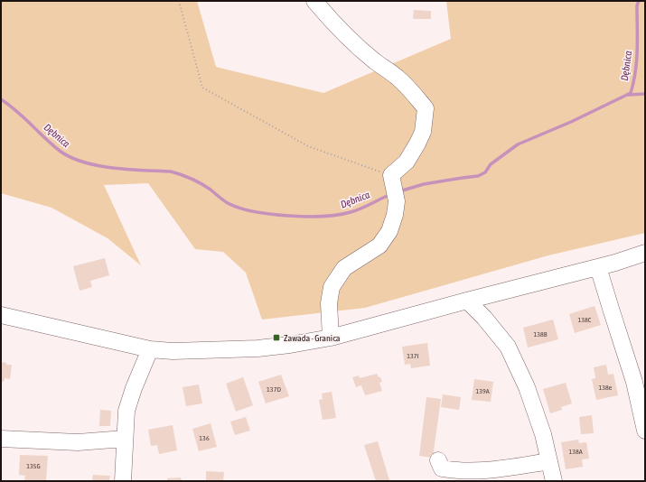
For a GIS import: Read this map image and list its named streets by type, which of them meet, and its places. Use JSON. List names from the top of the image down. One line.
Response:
{"water":["Dębnica"],"places":{"transit":["Zawada - Granica"]},"house_numbers":["138C","138B","137I","138e","137D","139A","136","138A","135G"]}
